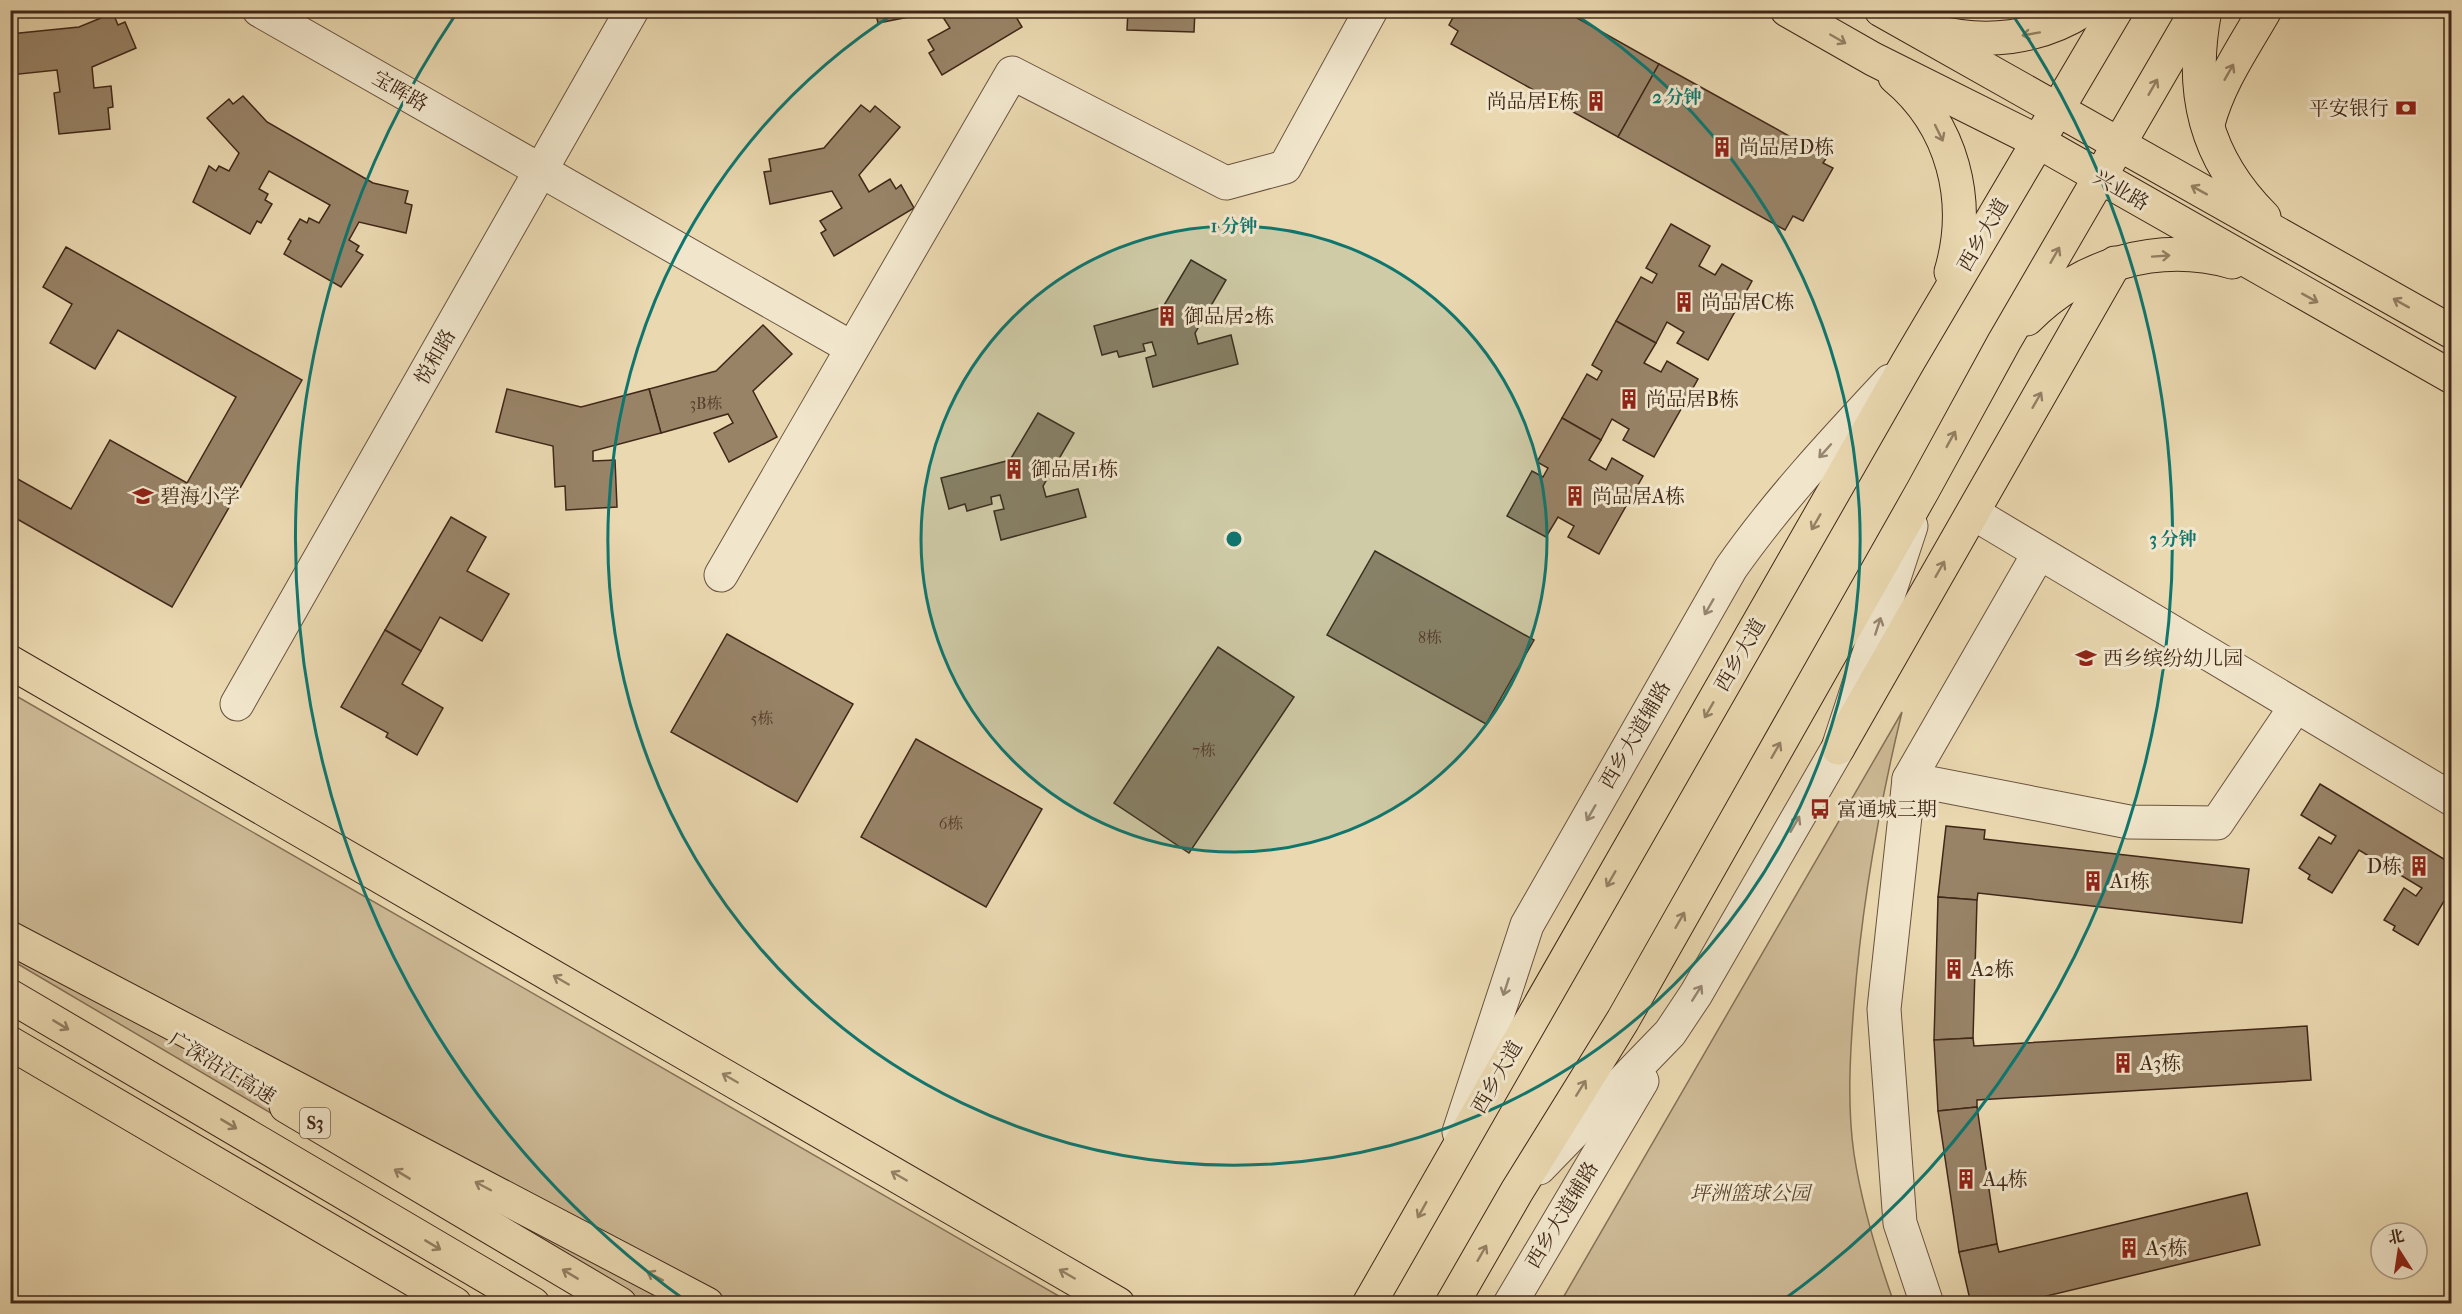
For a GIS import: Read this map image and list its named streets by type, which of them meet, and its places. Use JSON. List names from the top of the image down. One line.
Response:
{"streets":{"main road":["兴业路","西乡大道","广深沿江高速","S3"],"street":["宝晖路","悦和路","西乡大道辅路"]},"crossings":[["宝晖路","悦和路"],["兴业路","西乡大道"],["西乡大道","西乡大道辅路"]],"parks":["坪洲篮球公园"],"places":{"building":["尚品居E栋","尚品居D栋","尚品居C栋","御品居2栋","尚品居B栋","御品居1栋","尚品居A栋","D栋","A1栋","A2栋","A3栋","A4栋","A5栋"],"bank":["平安银行"],"school or university":["碧海小学","西乡缤纷幼儿园"],"bus stop":["富通城三期"]},"house_numbers":["3B栋","8栋","5栋","7栋","6栋"],"north":"top","rings":["2 分钟","1 分钟","3 分钟"]}
